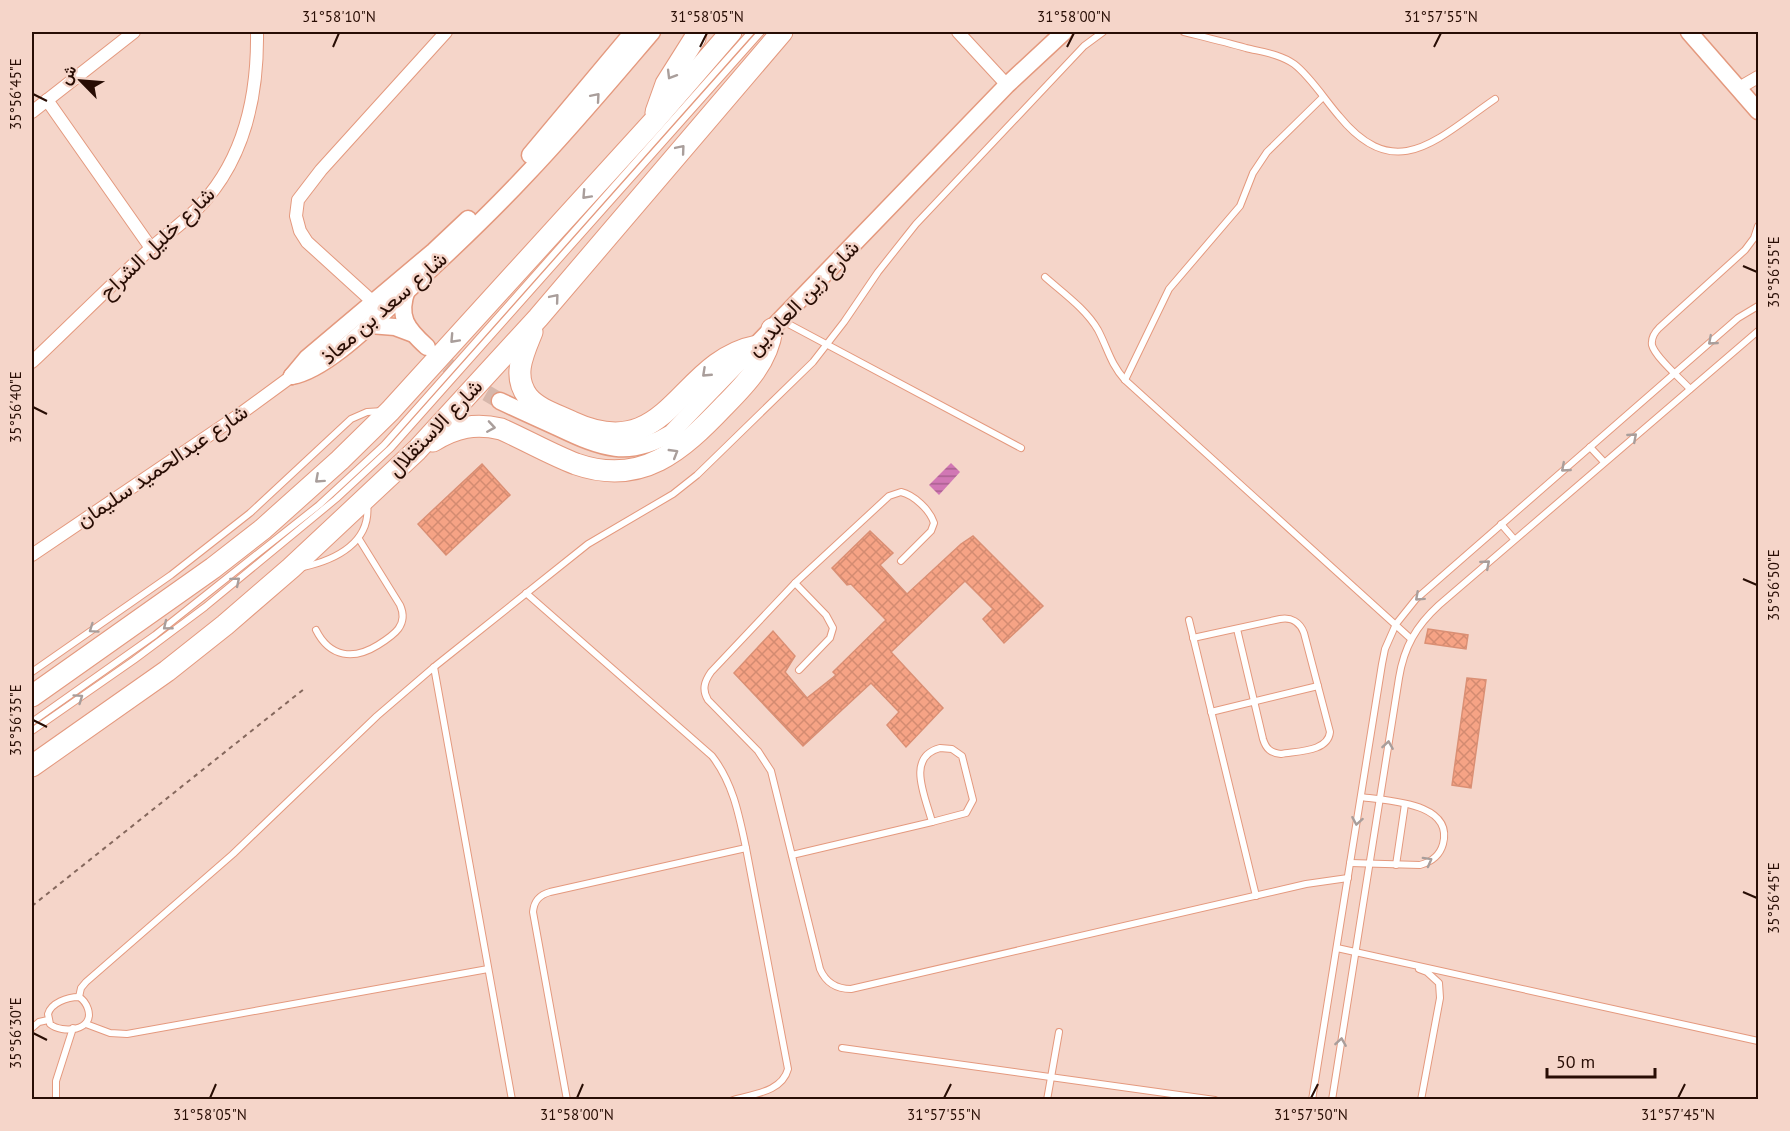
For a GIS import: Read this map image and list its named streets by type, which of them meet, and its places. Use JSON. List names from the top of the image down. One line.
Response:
{"streets":{"highway":["شارع الاستقلال"],"street":["شارع خليل الشراح","شارع زين العابدين","شارع سعد بن معاذ","شارع عبدالحميد سليمان"]},"crossings":[["شارع سعد بن معاذ","شارع عبدالحميد سليمان"]],"scale_bar":"50 m","north":"top left","coordinates":["31°58'10\"N","31°58'05\"N","31°58'00\"N","31°57'55\"N","35°56'45\"E","35°56'55\"E","35°56'40\"E","35°56'50\"E","35°56'35\"E","35°56'30\"E","31°57'50\"N","31°57'45\"N"]}
